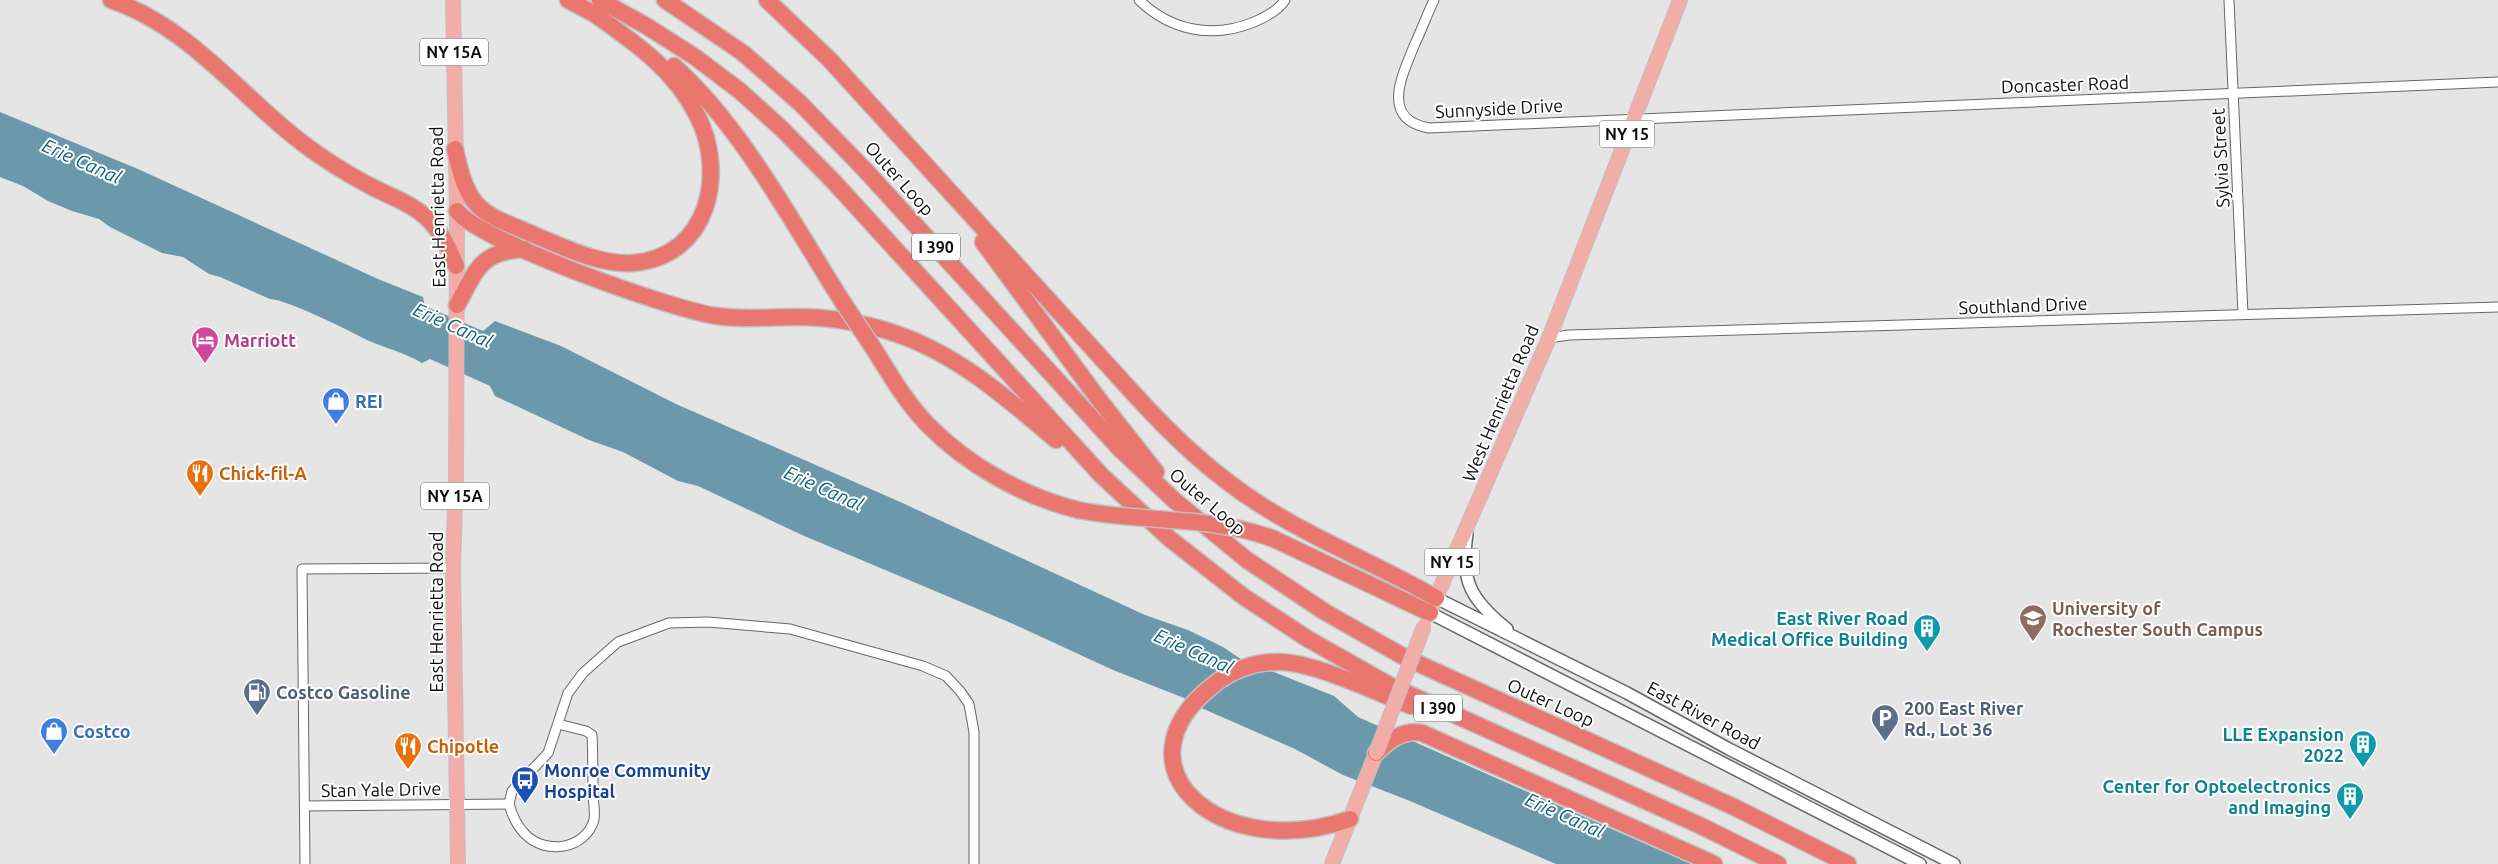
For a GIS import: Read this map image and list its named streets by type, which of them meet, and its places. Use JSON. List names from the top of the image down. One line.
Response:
{"streets":{"highway":["Outer Loop","I 390"],"main road":["NY 15A","NY 15","East Henrietta Road","West Henrietta Road"],"street":["Doncaster Road","Sunnyside Drive","Sylvia Street","Southland Drive","East River Road","Stan Yale Drive"]},"crossings":[["Doncaster Road","Sunnyside Drive"],["Doncaster Road","Sylvia Street"],["Doncaster Road","West Henrietta Road"],["Sunnyside Drive","West Henrietta Road"],["NY 15","West Henrietta Road"],["Sylvia Street","Southland Drive"],["East Henrietta Road","Stan Yale Drive"],["Southland Drive","West Henrietta Road"],["West Henrietta Road","East River Road"]],"water":["Erie Canal"],"places":{"hotel":["Marriott"],"shop":["REI","Costco"],"restaurant":["Chick-fil-A","Chipotle"],"school or university":["University of Rochester South Campus"],"building":["East River Road Medical Office Building","LLE Expansion 2022","Center for Optoelectronics and Imaging"],"fuel station":["Costco Gasoline"],"parking":["200 East River Rd., Lot 36"],"bus stop":["Monroe Community Hospital"]}}
